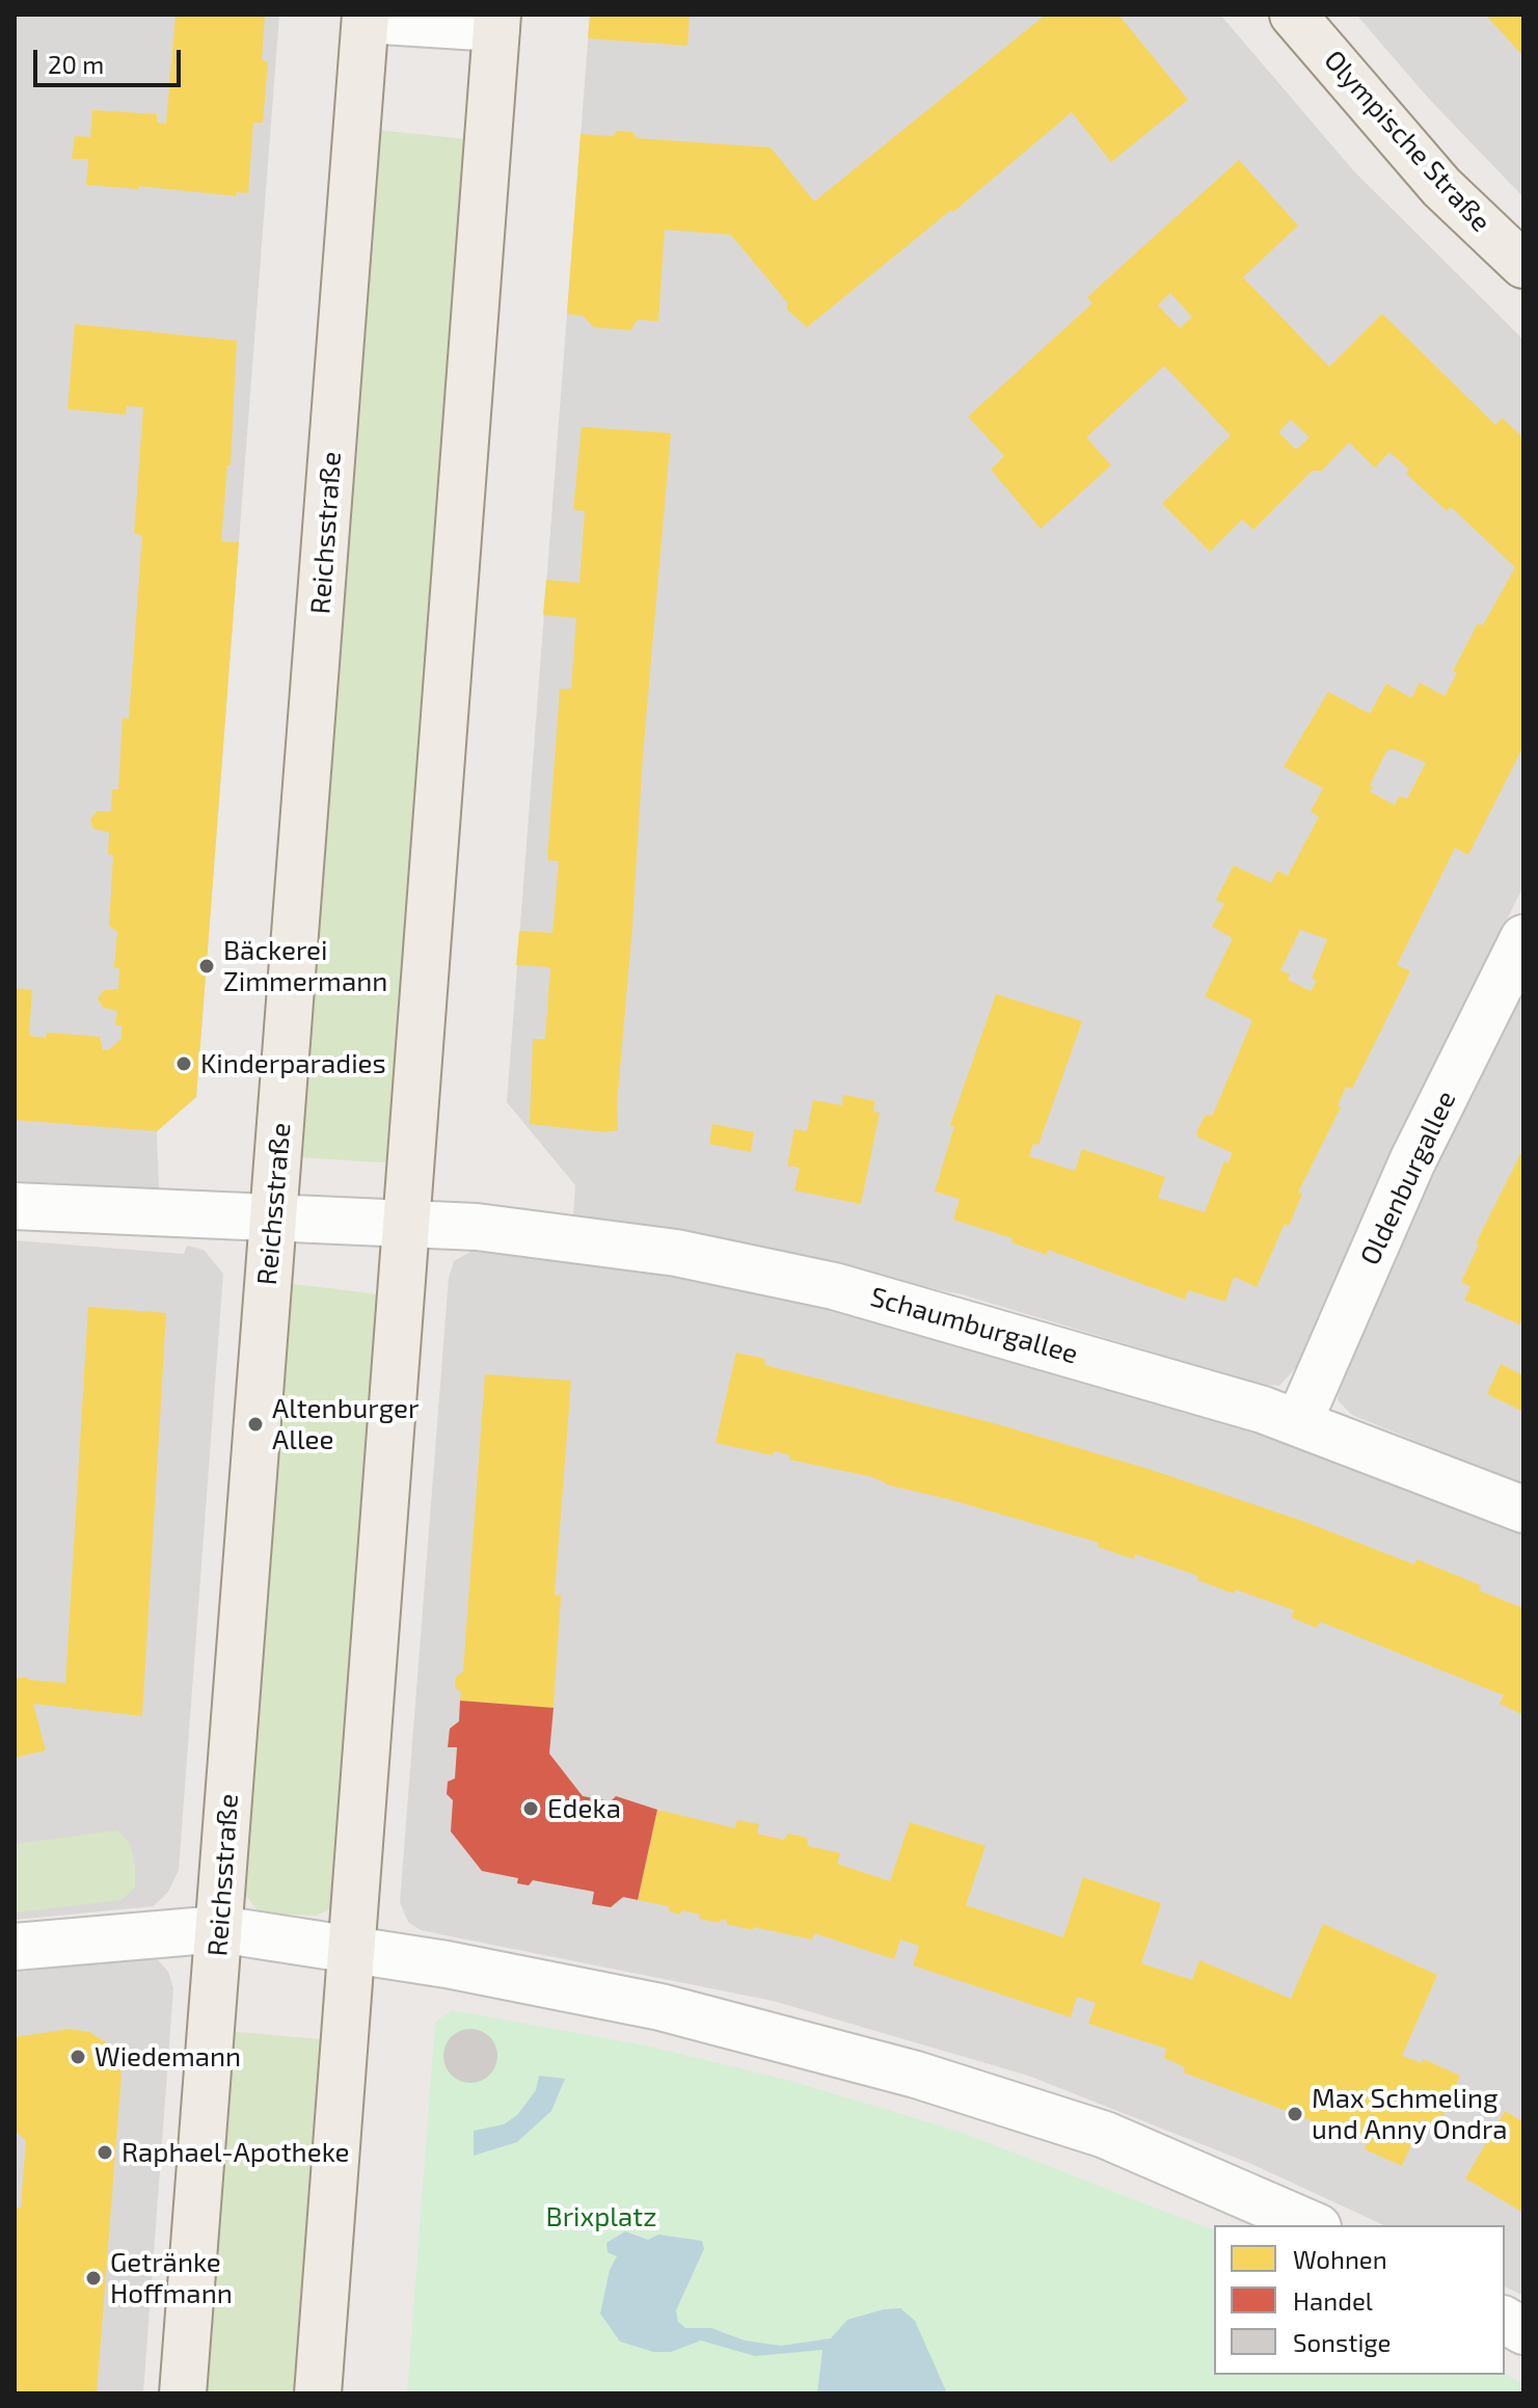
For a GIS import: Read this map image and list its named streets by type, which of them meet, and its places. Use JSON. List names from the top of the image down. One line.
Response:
{"streets":{"main road":["Olympische Straße","Reichsstraße"],"street":["Oldenburgallee","Schaumburgallee"]},"crossings":[["Reichsstraße","Schaumburgallee"],["Oldenburgallee","Schaumburgallee"]],"parks":["Brixplatz"],"places":["Bäckerei Zimmermann","Kinderparadies","Altenburger Allee","Edeka","Wiedemann","Max Schmeling und Anny Ondra","Raphael-Apotheke","Getränke Hoffmann"],"legend":["Wohnen","Handel","Sonstige"],"scale_bar":"20 m"}
